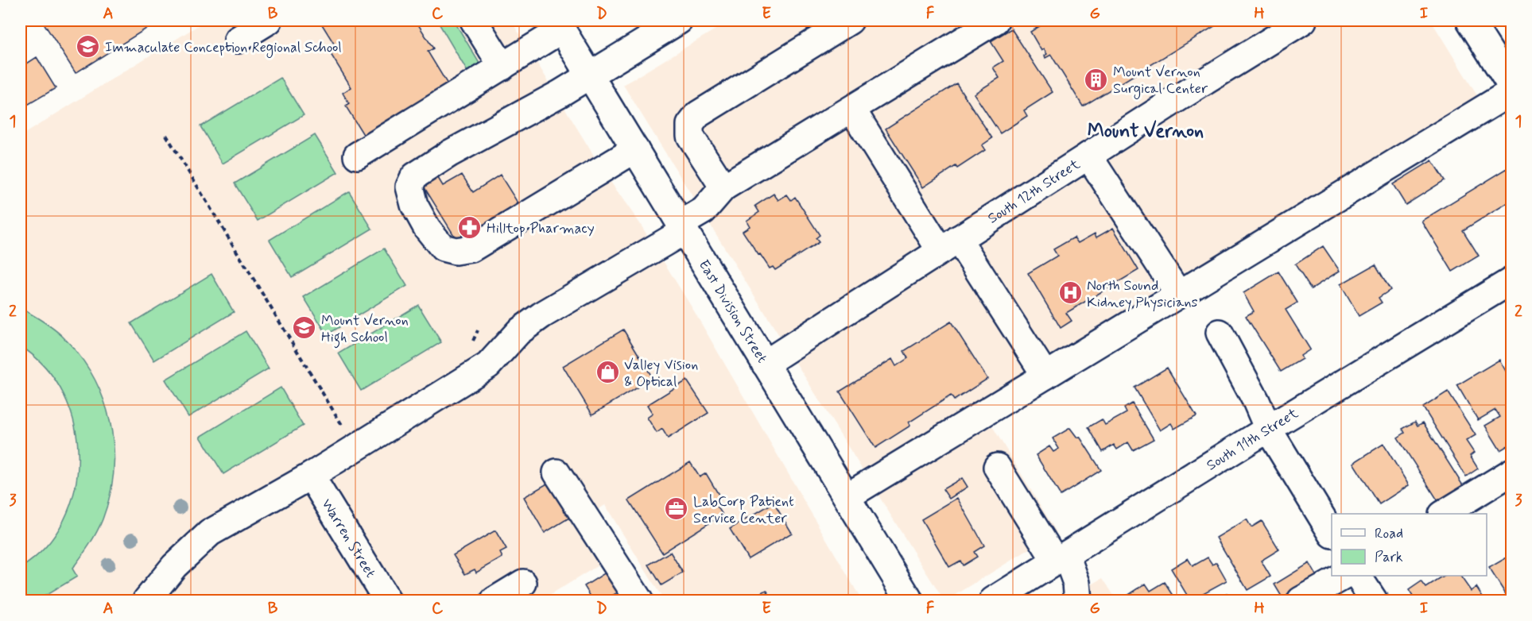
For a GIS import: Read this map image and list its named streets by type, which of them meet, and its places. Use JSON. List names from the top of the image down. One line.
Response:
{"streets":{"street":["South 12th Street","East Division Street","South 11th Street","Warren Street"]},"crossings":[["South 12th Street","East Division Street"]],"districts":["Mount Vernon"],"places":{"school or university":["Immaculate Conception Regional School","Mount Vernon High School"],"building":["Mount Vernon Surgical Center"],"pharmacy":["Hilltop Pharmacy"],"hospital":["North Sound Kidney Physicians"],"shop":["Valley Vision & Optical"],"office":["LabCorp Patient Service Center"]},"legend":["Road","Park"],"grid":{"columns":["A","B","C","D","E","F","G","H","I"],"rows":["1","2","3"]}}
